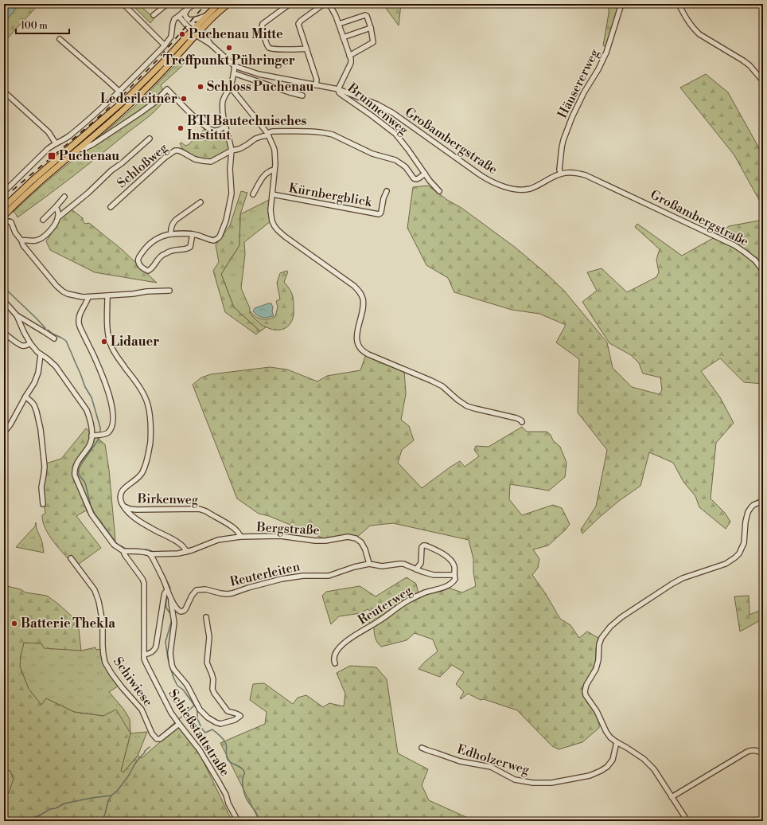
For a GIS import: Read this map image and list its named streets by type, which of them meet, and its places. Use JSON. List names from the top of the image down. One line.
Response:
{"streets":{"street":["Häusererweg","Brunnenweg","Großambergstraße","Schloßweg","Kürnbergblick","Birkenweg","Bergstraße","Reuterleiten","Reuterweg","Schiwiese","Schießstattstraße","Edholzerweg"]},"crossings":[["Häusererweg","Großambergstraße"],["Brunnenweg","Großambergstraße"],["Birkenweg","Bergstraße"],["Bergstraße","Reuterleiten"],["Bergstraße","Schießstattstraße"],["Schiwiese","Schießstattstraße"]],"places":{"other":["Puchenau Mitte","Treffpunkt Pühringer","Schloss Puchenau","Lederleitner","BTI Bautechnisches Institut","Lidauer","Batterie Thekla"],"transit":["Puchenau"]},"scale_bar":"100 m"}
